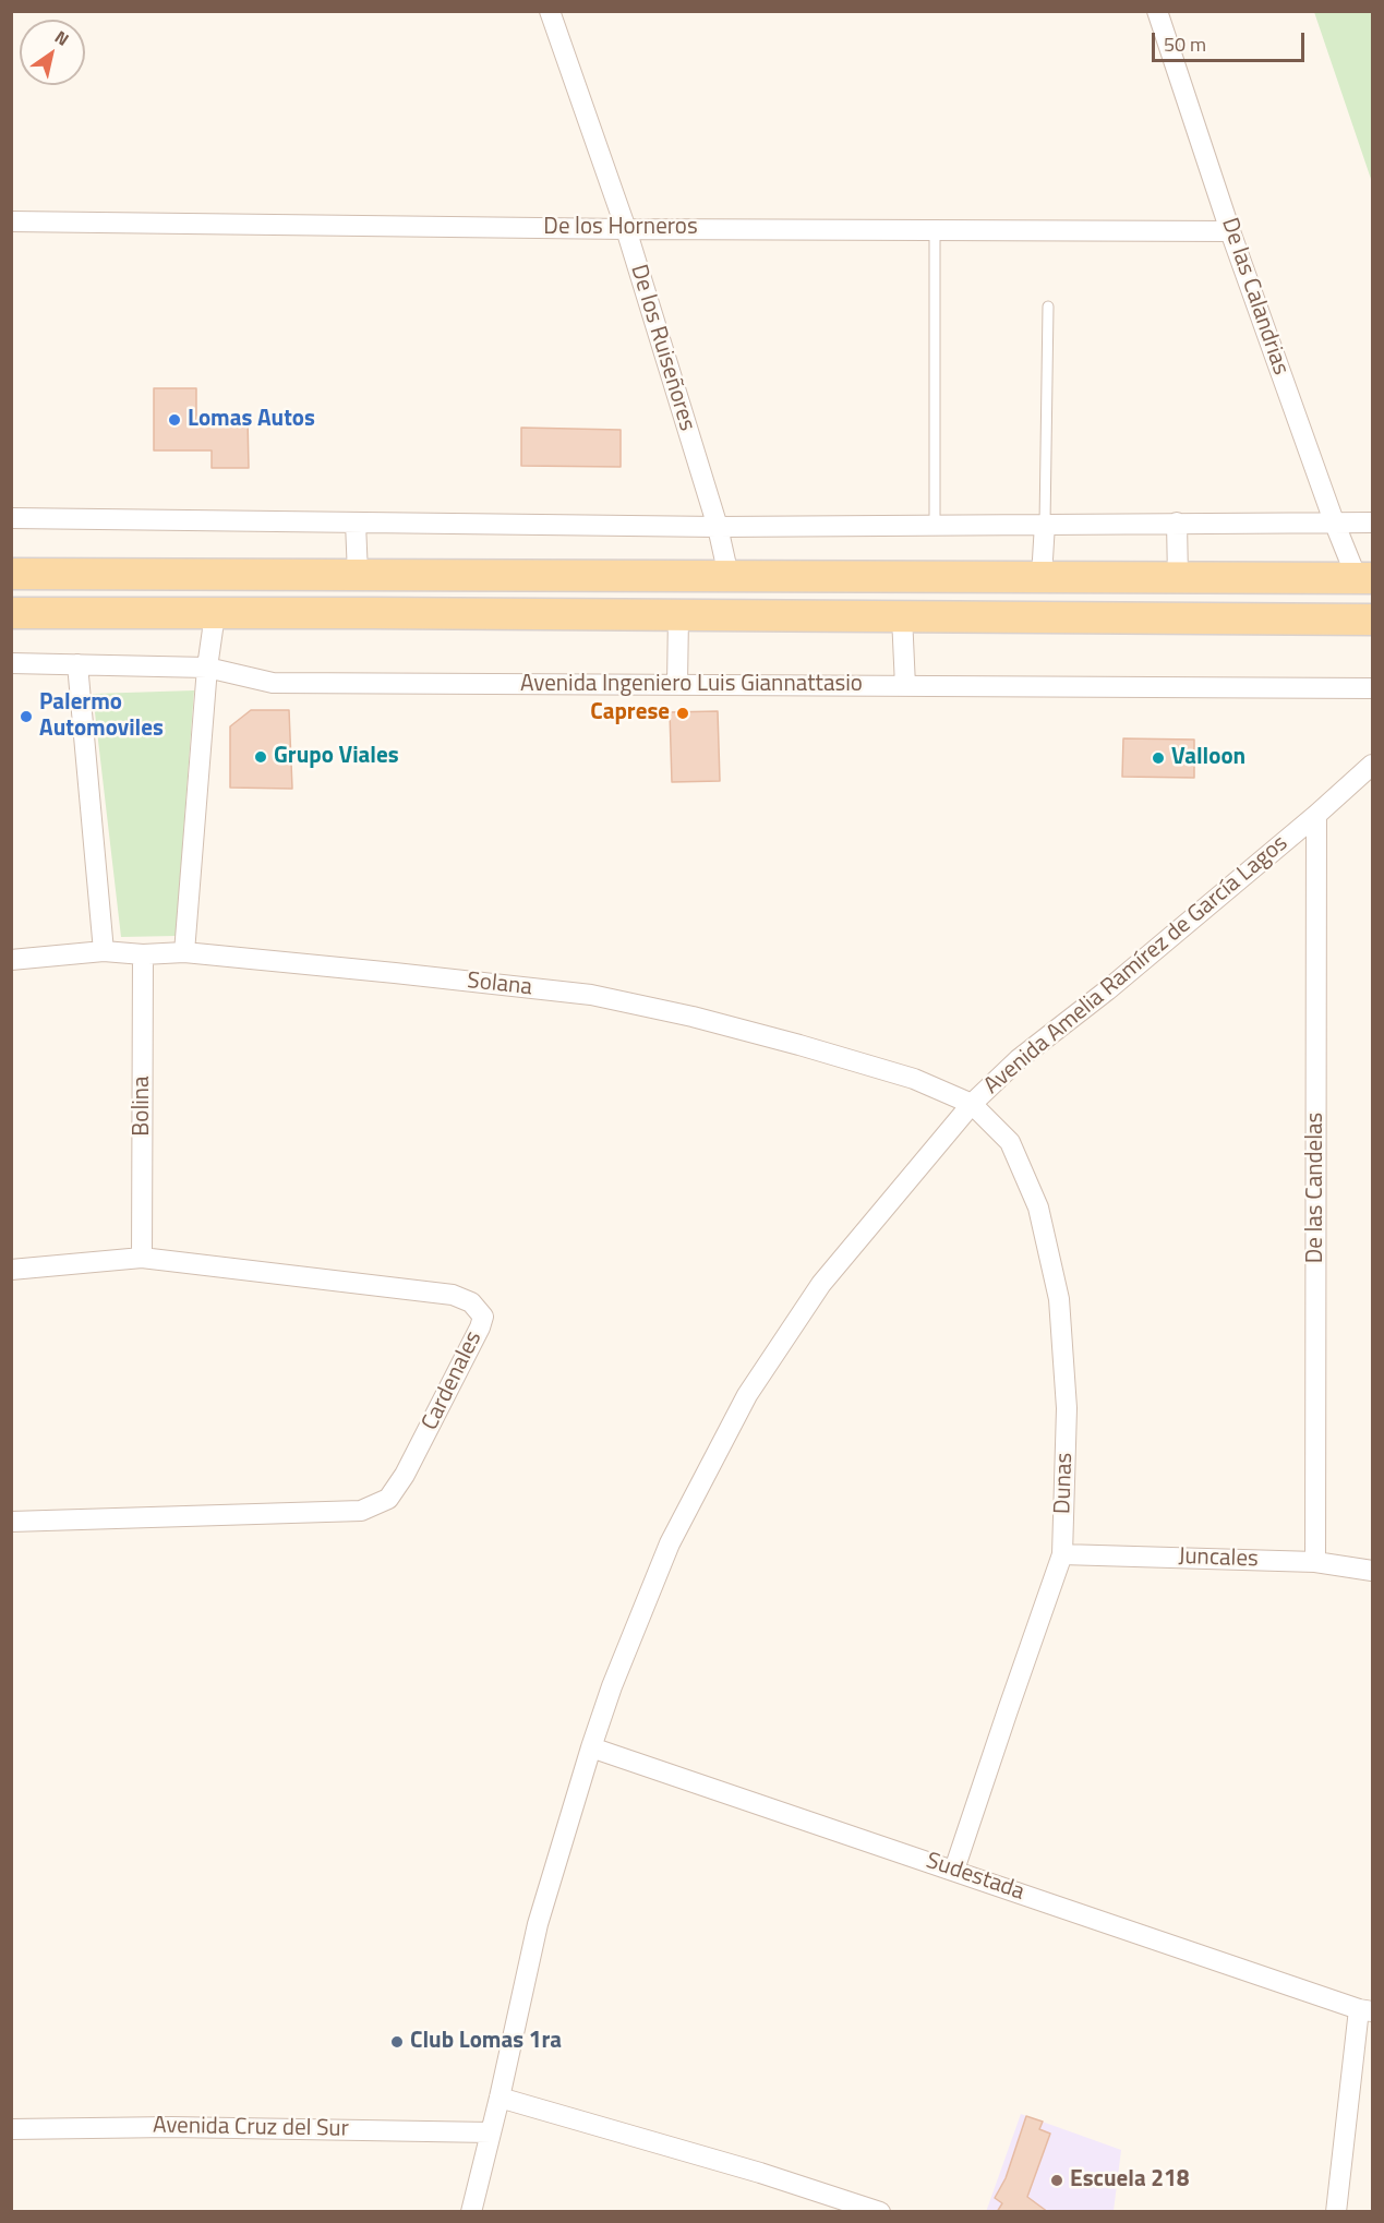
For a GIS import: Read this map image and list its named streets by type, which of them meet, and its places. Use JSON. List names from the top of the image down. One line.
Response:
{"streets":{"street":["De los Horneros","De las Calandrias","De los Ruiseñores","Avenida Ingeniero Luis Giannattasio","Avenida Amelia Ramírez de García Lagos","Solana","Bolina","De las Candelas","Cardenales","Dunas","Juncales","Sudestada","Avenida Cruz del Sur"]},"crossings":[["De los Horneros","De las Calandrias"],["De los Horneros","De los Ruiseñores"],["Avenida Amelia Ramírez de García Lagos","Solana"],["Avenida Amelia Ramírez de García Lagos","De las Candelas"],["Avenida Amelia Ramírez de García Lagos","Dunas"],["Avenida Amelia Ramírez de García Lagos","Sudestada"],["Avenida Amelia Ramírez de García Lagos","Avenida Cruz del Sur"],["Solana","Bolina"],["Solana","Dunas"],["Bolina","Cardenales"],["De las Candelas","Juncales"],["Dunas","Juncales"],["Dunas","Sudestada"]],"places":["Lomas Autos","Caprese","Palermo Automoviles","Grupo Viales","Valloon","Club Lomas 1ra","Escuela 218"],"scale_bar":"50 m","north":"top right"}
